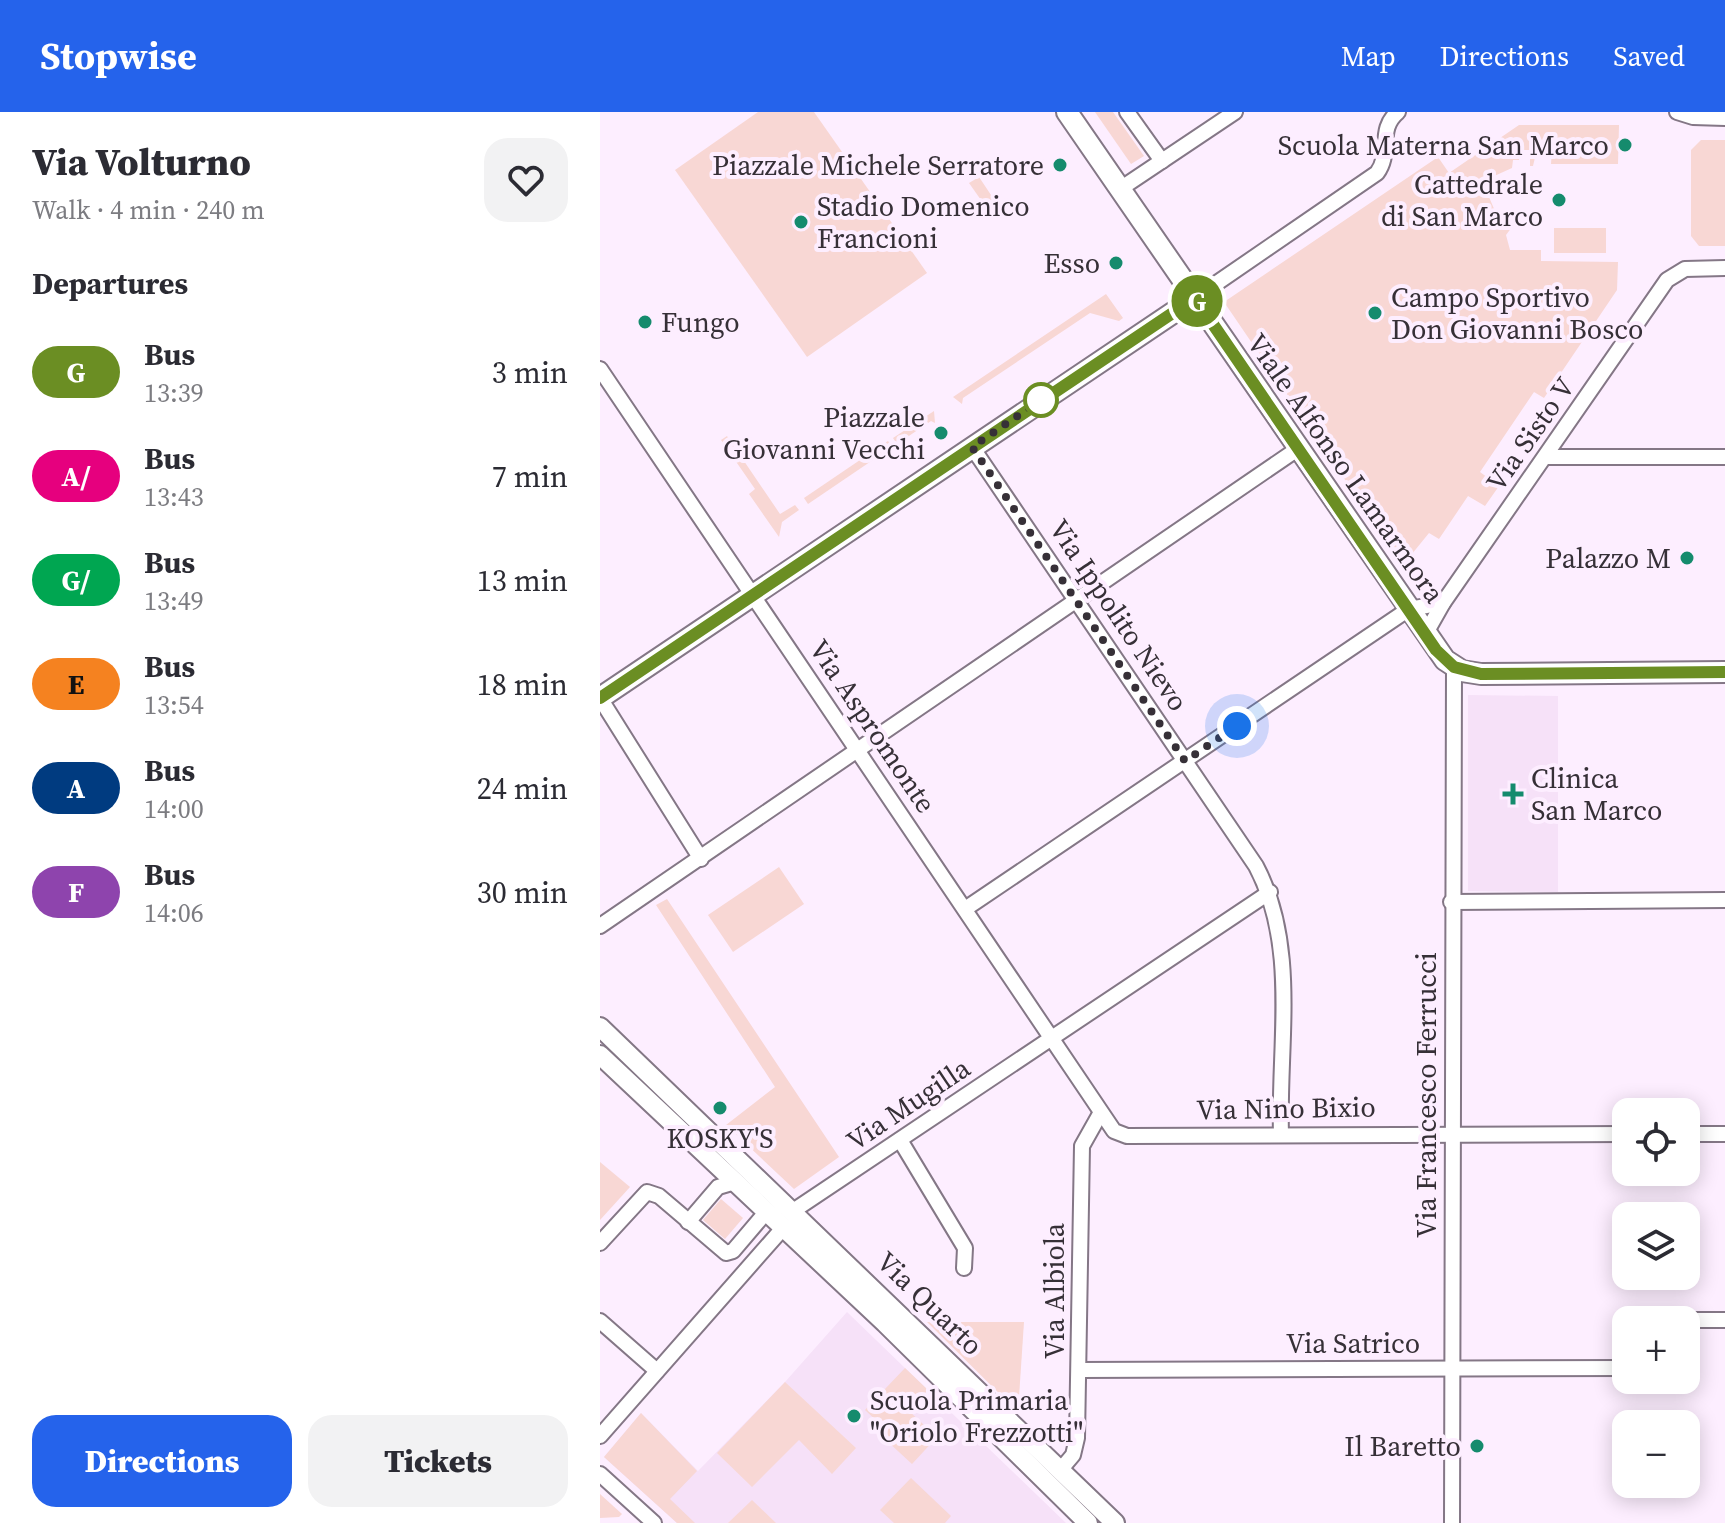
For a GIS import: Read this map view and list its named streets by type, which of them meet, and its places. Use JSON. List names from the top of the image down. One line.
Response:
{"streets":{"main road":["Viale Alfonso Lamarmora"],"street":["Via Sisto V","Via Ippolito Nievo","Via Aspromonte","Via Francesco Ferrucci","Via Mugilla","Via Nino Bixio","Via Albiola","Via Quarto","Via Satrico"]},"crossings":[["Via Sisto V","Viale Alfonso Lamarmora"],["Viale Alfonso Lamarmora","Via Francesco Ferrucci"],["Via Ippolito Nievo","Via Mugilla"],["Via Ippolito Nievo","Via Nino Bixio"],["Via Aspromonte","Via Mugilla"],["Via Aspromonte","Via Nino Bixio"],["Via Aspromonte","Via Albiola"],["Via Francesco Ferrucci","Via Nino Bixio"],["Via Francesco Ferrucci","Via Satrico"],["Via Mugilla","Via Quarto"],["Via Nino Bixio","Via Albiola"],["Via Albiola","Via Quarto"],["Via Albiola","Via Satrico"]],"places":{"other":["Scuola Materna San Marco","Piazzale Michele Serratore","Cattedrale di San Marco","Stadio Domenico Francioni","Esso","Campo Sportivo Don Giovanni Bosco","Fungo","Piazzale Giovanni Vecchi","Palazzo M","KOSKY'S","Scuola Primaria \"Oriolo Frezzotti\"","Il Baretto"],"health":["Clinica San Marco"]},"lines":["bus line G"],"page":{"header":"Stopwise","nav":["Map","Directions","Saved"],"heading":[["Via Volturno","Walk · 4 min · 240 m"],"Departures"],"on_map":"G","list":[{"mark":"G","name":"Bus","note":"13:39","value":"3 min"},{"mark":"A/","name":"Bus","note":"13:43","value":"7 min"},{"mark":"G/","name":"Bus","note":"13:49","value":"13 min"},{"mark":"E","name":"Bus","note":"13:54","value":"18 min"},{"mark":"A","name":"Bus","note":"14:00","value":"24 min"},{"mark":"F","name":"Bus","note":"14:06","value":"30 min"}],"map_buttons":["+","−"],"buttons":["Directions","Tickets"]}}
